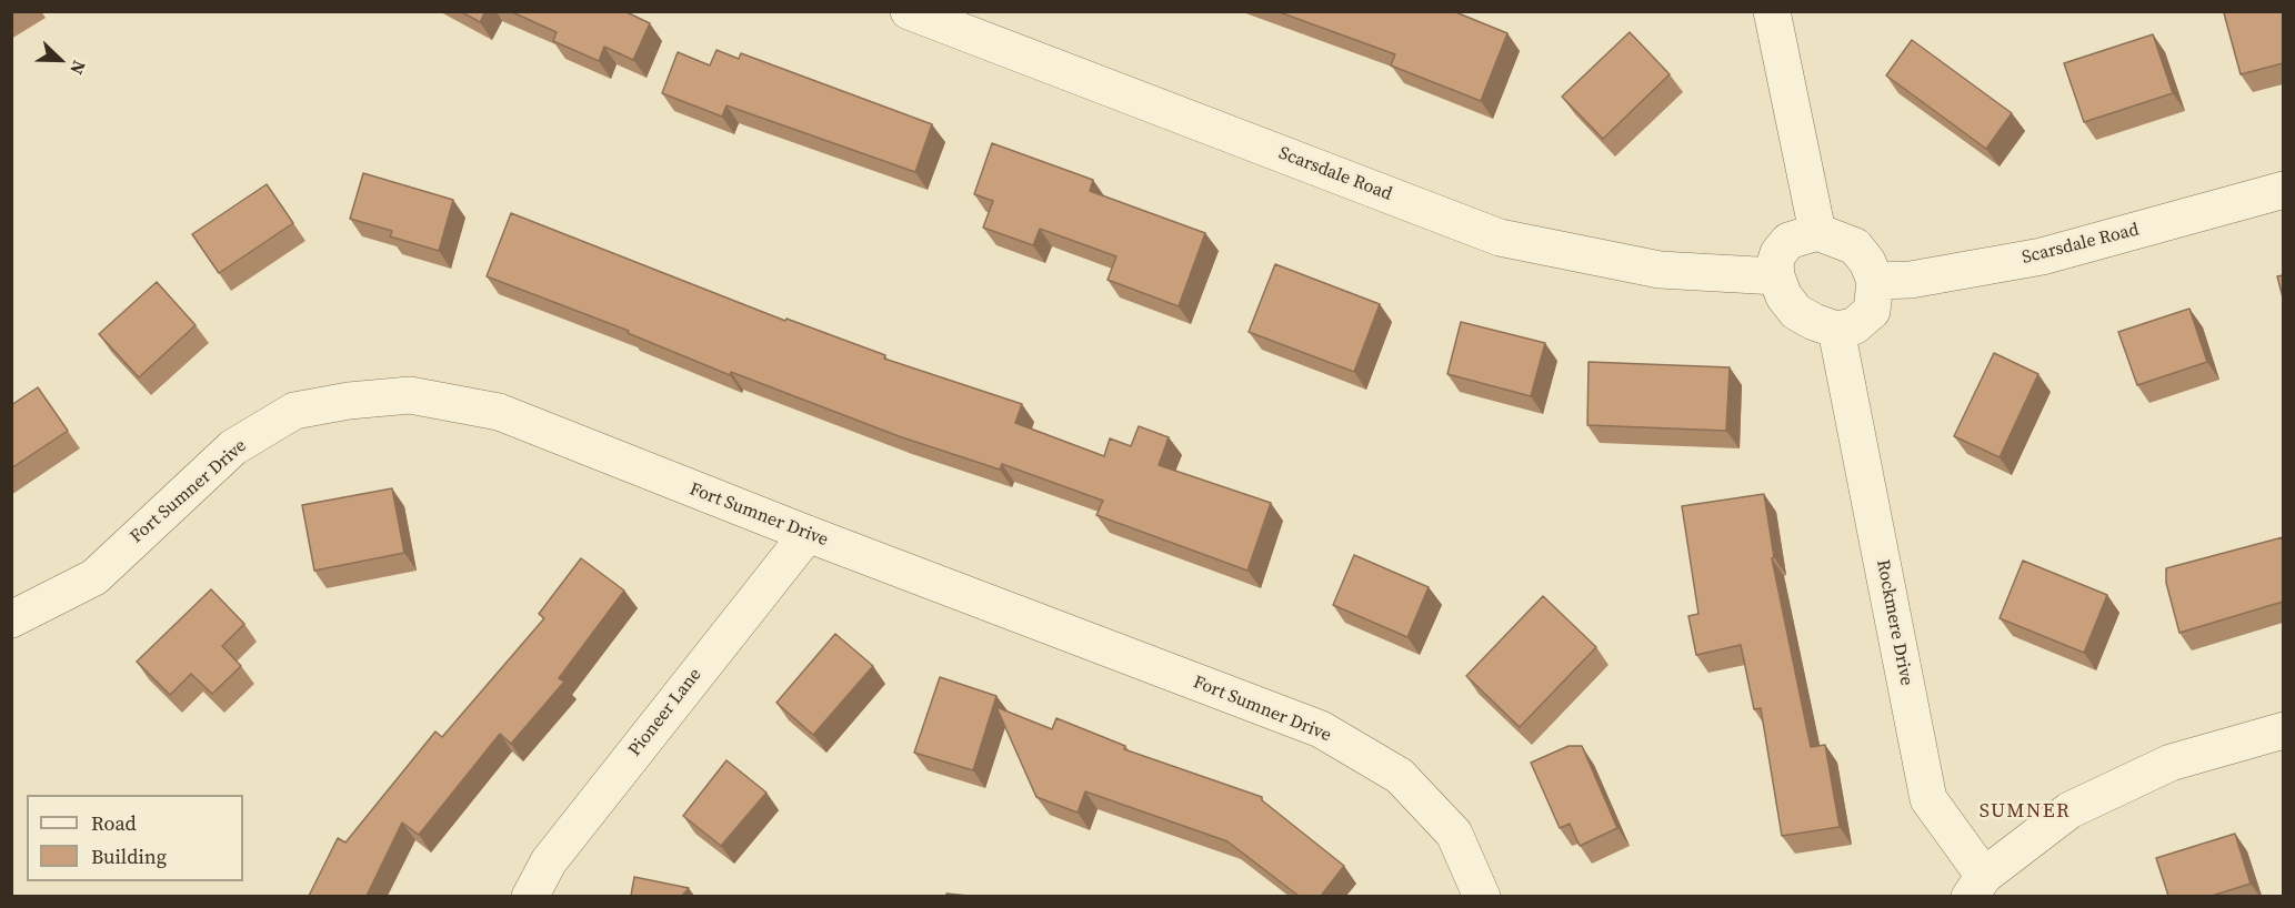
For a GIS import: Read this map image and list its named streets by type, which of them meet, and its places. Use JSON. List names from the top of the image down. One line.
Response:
{"streets":{"street":["Scarsdale Road","Fort Sumner Drive","Rockmere Drive","Pioneer Lane"]},"crossings":[["Scarsdale Road","Rockmere Drive"],["Fort Sumner Drive","Pioneer Lane"]],"districts":["SUMNER"],"legend":["Road","Building"],"north":"bottom right"}
